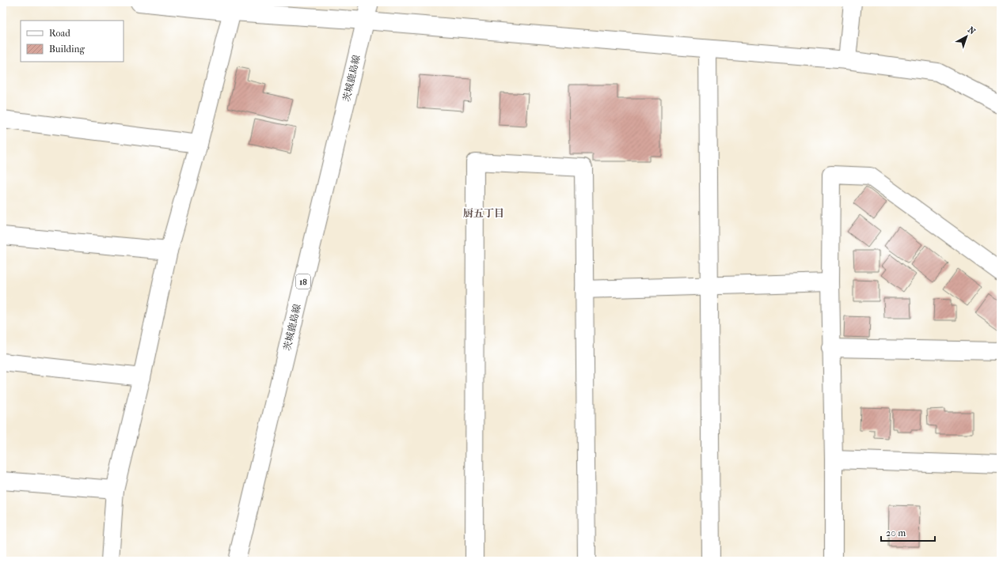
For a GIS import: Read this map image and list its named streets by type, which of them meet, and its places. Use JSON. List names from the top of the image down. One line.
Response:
{"streets":{"street":["茨城鹿島線","18"]},"districts":["厨五丁目"],"legend":["Road","Building"],"scale_bar":"20 m","north":"top right"}
